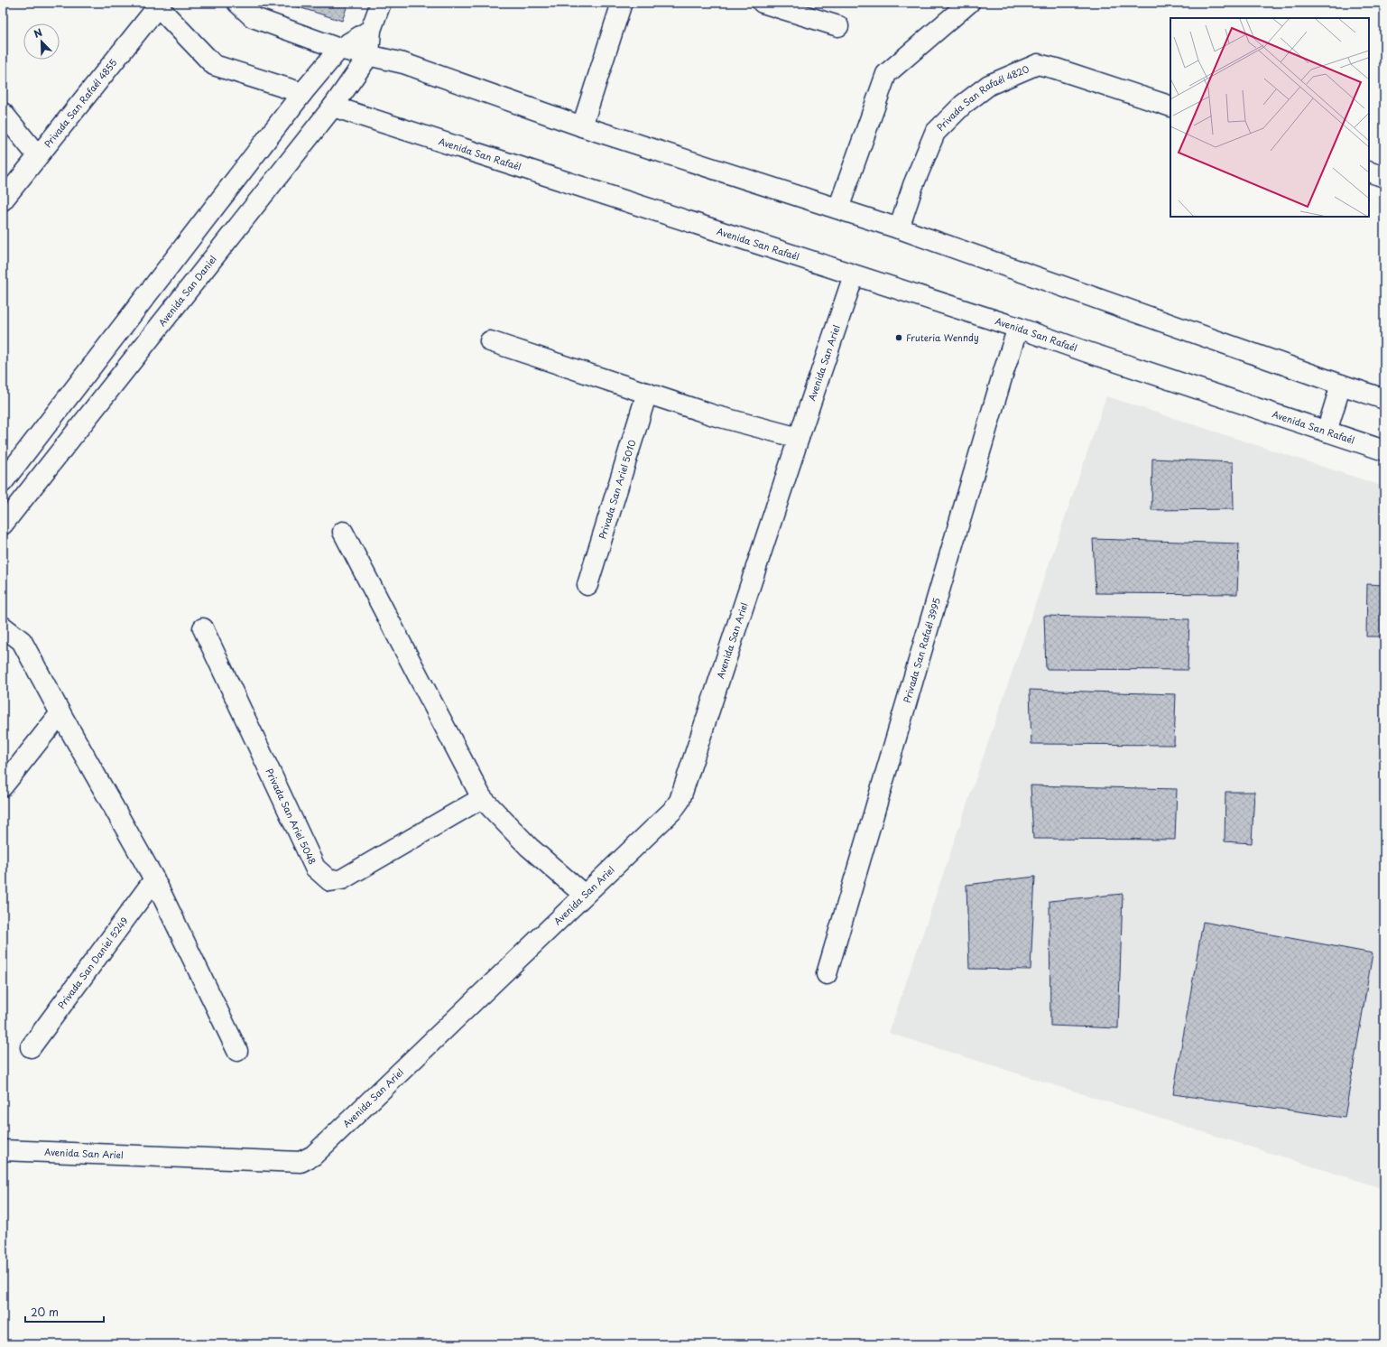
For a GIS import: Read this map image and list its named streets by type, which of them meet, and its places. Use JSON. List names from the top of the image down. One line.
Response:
{"streets":{"street":["Privada San Rafaél 4820","Privada San Rafaél 4855","Avenida San Rafaél","Avenida San Daniel","Avenida San Ariel","Privada San Ariel 5010","Privada San Rafaél 3995","Privada San Ariel 5048","Privada San Daniel 5249"]},"crossings":[["Privada San Rafaél 4855","Avenida San Rafaél"],["Avenida San Rafaél","Avenida San Daniel"],["Avenida San Rafaél","Avenida San Ariel"],["Avenida San Rafaél","Privada San Rafaél 3995"]],"places":["Fruteria Wenndy"],"scale_bar":"20 m","north":"top left"}
